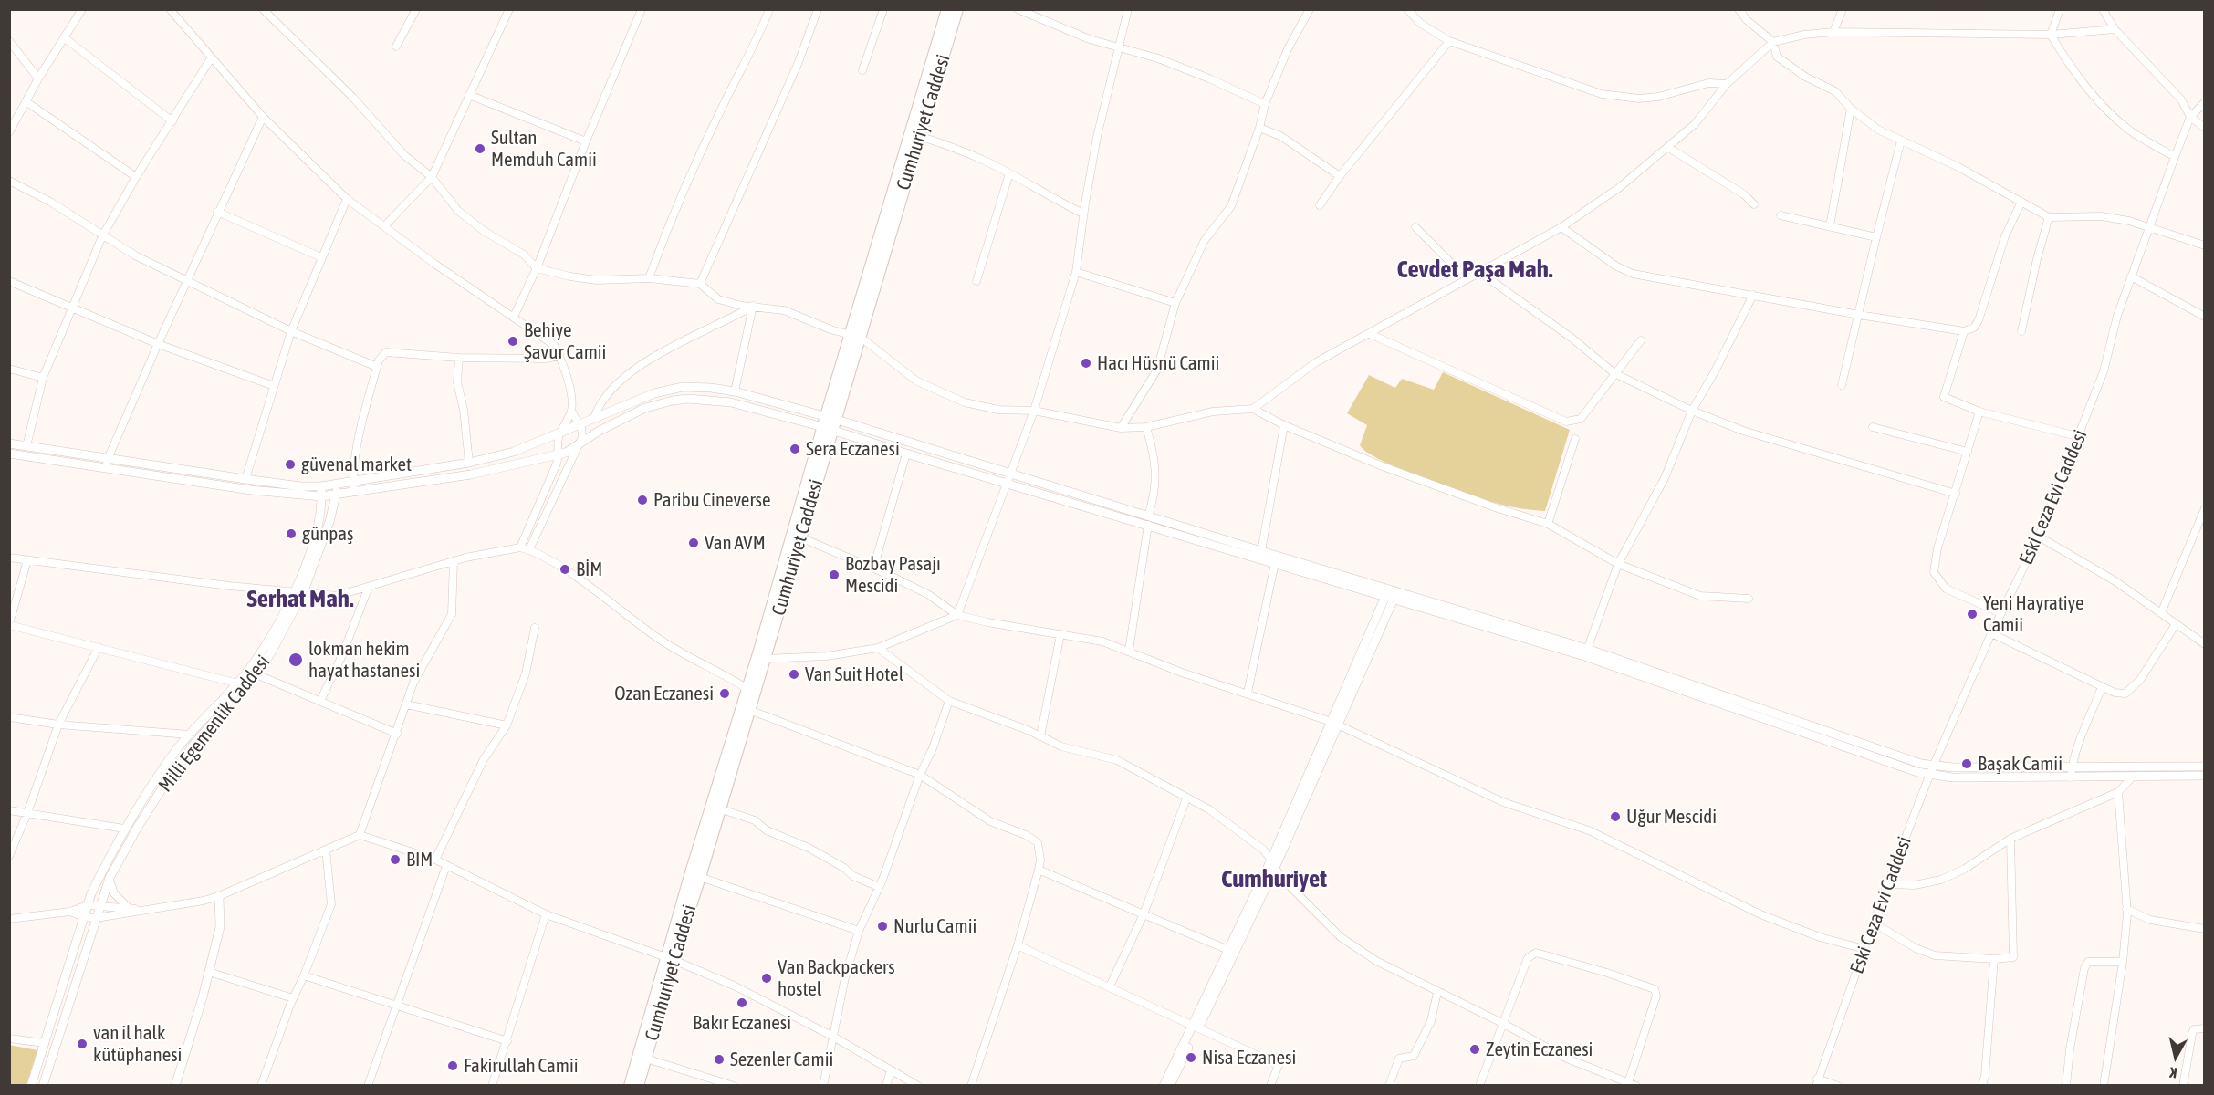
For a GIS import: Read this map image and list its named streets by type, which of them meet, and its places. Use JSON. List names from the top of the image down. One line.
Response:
{"streets":{"main road":["Cumhuriyet Caddesi"],"street":["Eski Ceza Evi Caddesi","Milli Egemenlik Caddesi"]},"districts":["Cevdet Paşa Mah.","Serhat Mah.","Cumhuriyet"],"places":["Sultan Memduh Camii","Behiye Şavur Camii","Hacı Hüsnü Camii","Sera Eczanesi","güvenal market","Paribu Cineverse","günpaş","Van AVM","BİM","Bozbay Pasajı Mescidi","Yeni Hayratiye Camii","lokman hekim hayat hastanesi","Van Suit Hotel","Ozan Eczanesi","Başak Camii","Uğur Mescidi","BIM","Nurlu Camii","Van Backpackers hostel","Bakır Eczanesi","van il halk kütüphanesi","Zeytin Eczanesi","Nisa Eczanesi","Sezenler Camii","Fakirullah Camii"],"north":"bottom"}
